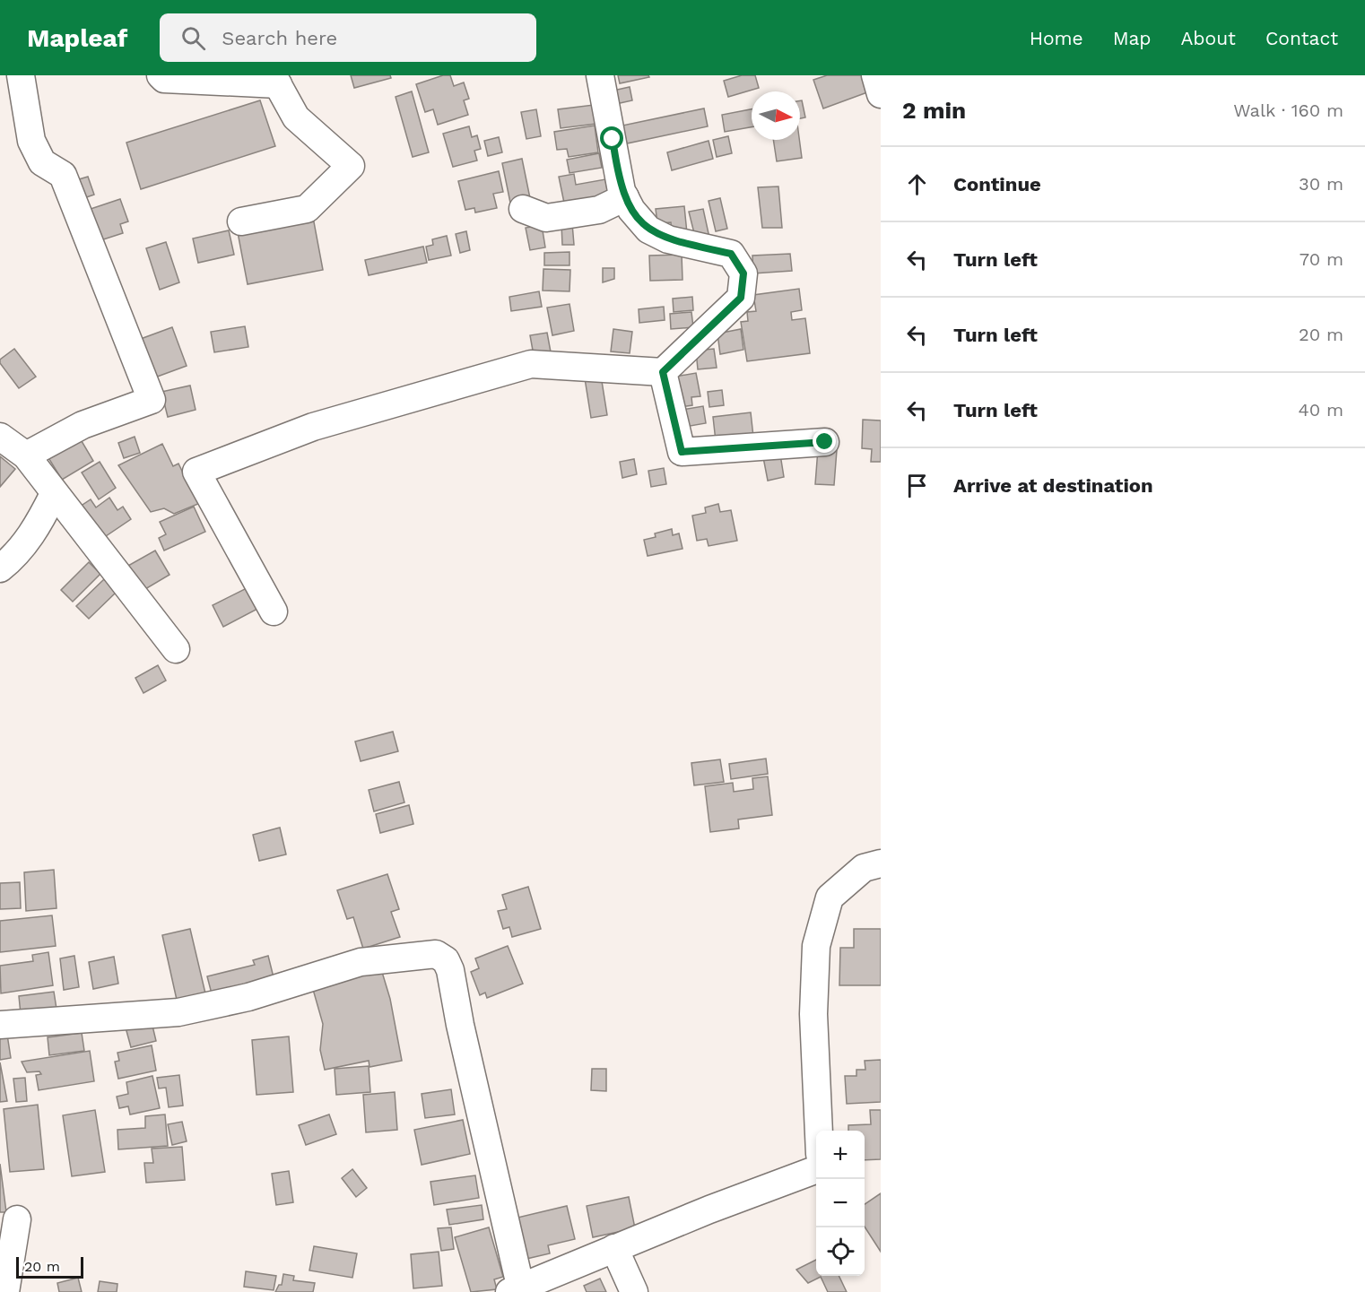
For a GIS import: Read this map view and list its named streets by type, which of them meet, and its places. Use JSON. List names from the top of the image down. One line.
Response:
{"scale_bar":"20 m","north":"right","page":{"header":"Mapleaf","search":"Search here","nav":["Home","Map","About","Contact"],"heading":["2 min","Walk · 160 m"],"list":[["Continue","30 m"],["Turn left","70 m"],["Turn left","20 m"],["Turn left","40 m"],"Arrive at destination"],"map_buttons":["+","−"],"scale":"20 m"}}
